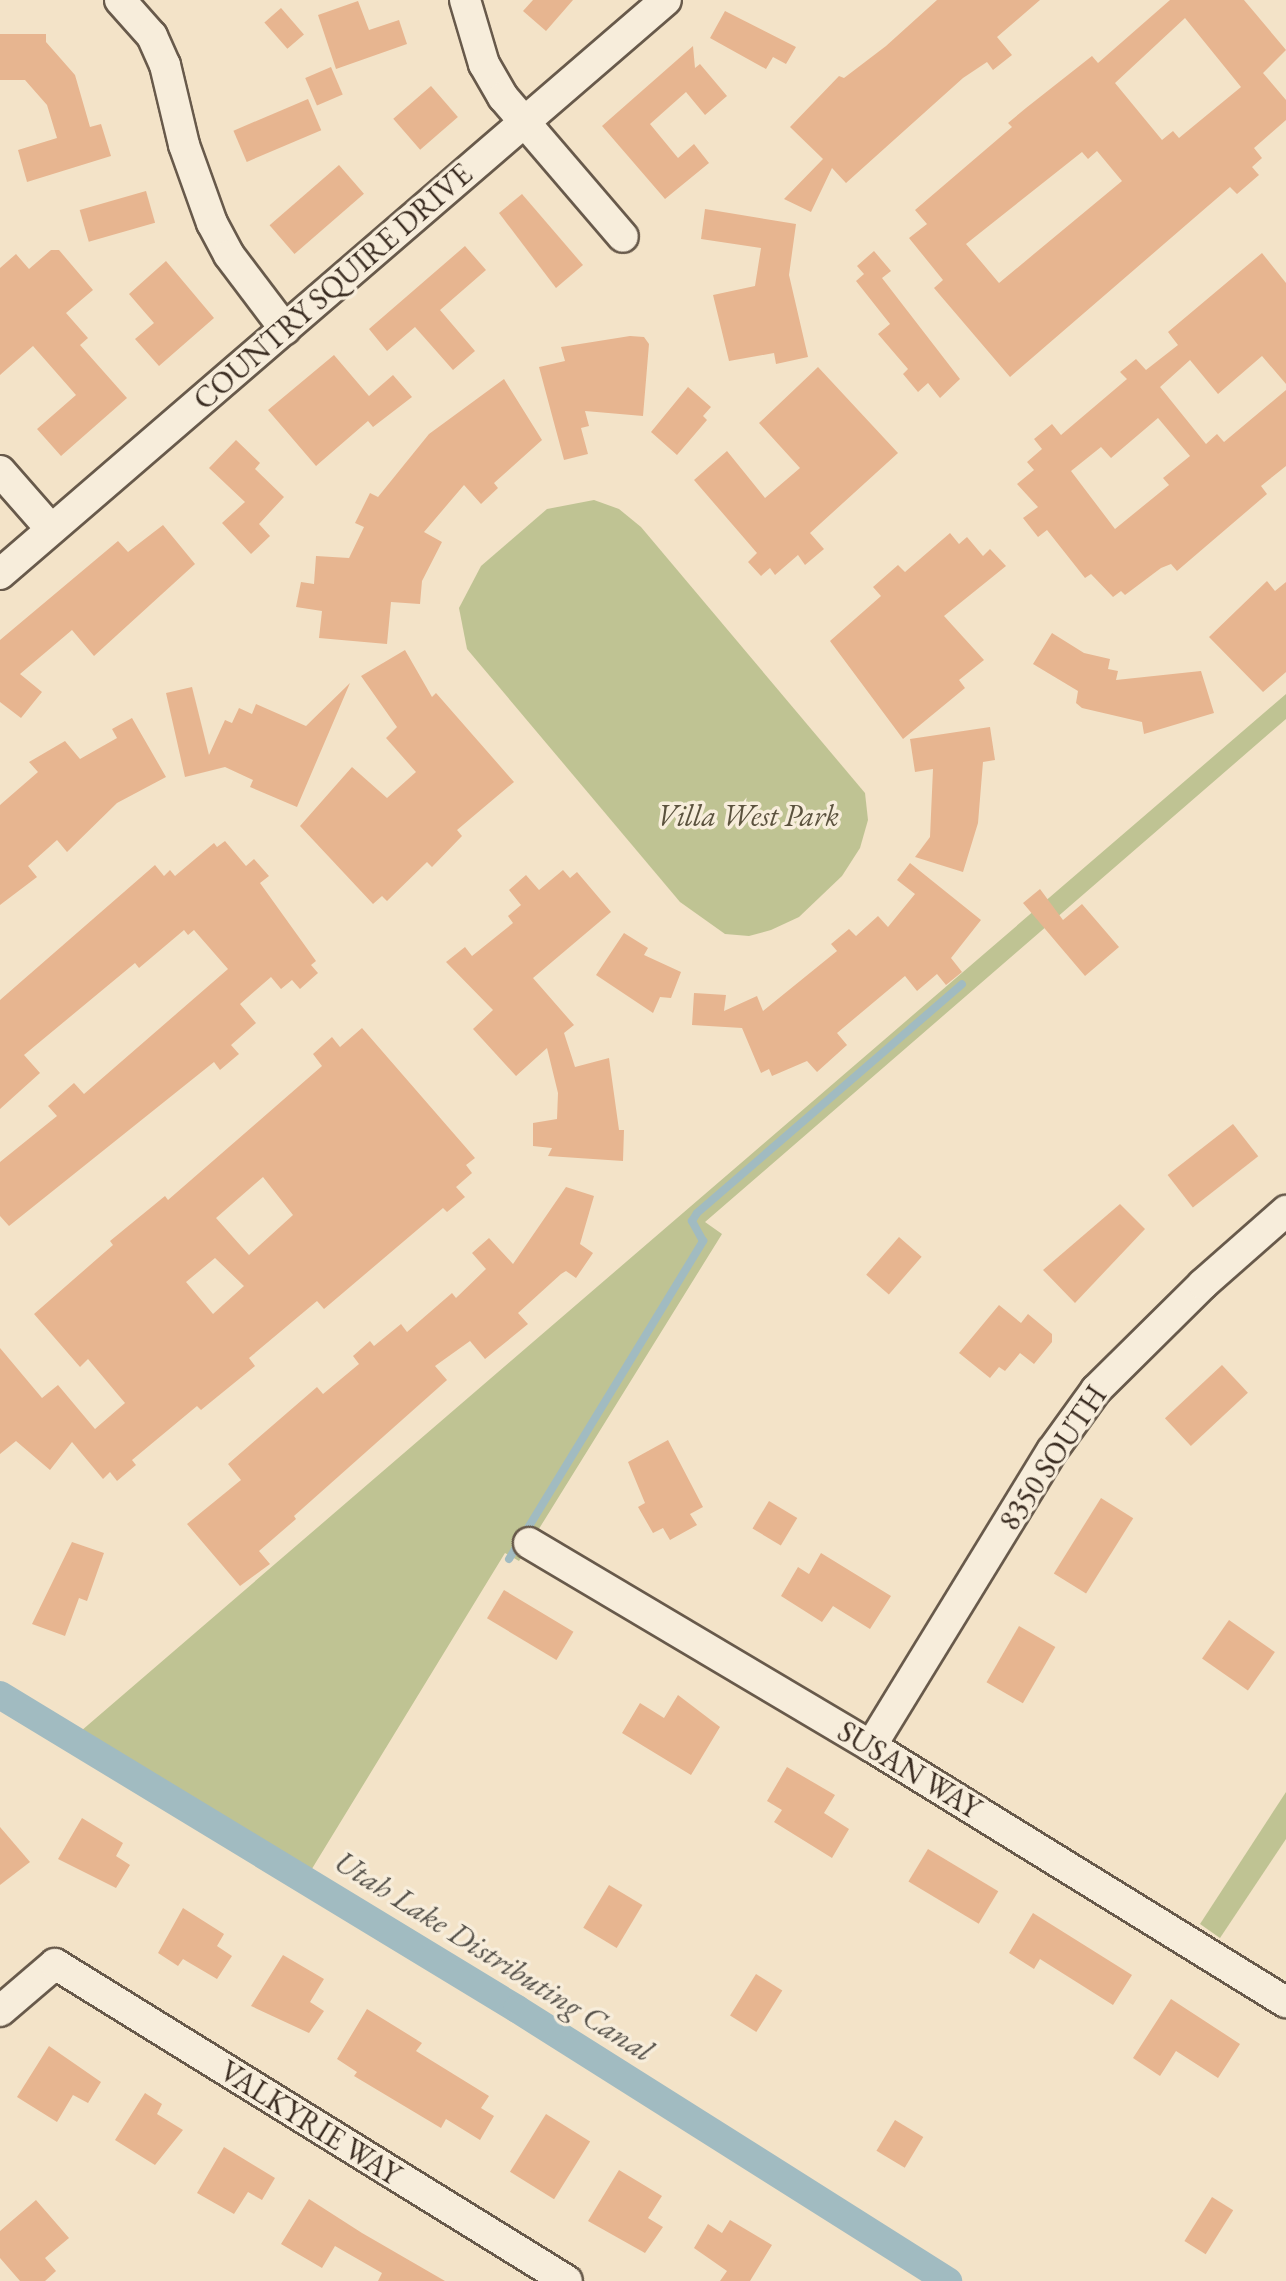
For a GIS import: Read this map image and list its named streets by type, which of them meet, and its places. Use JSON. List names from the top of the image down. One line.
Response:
{"streets":{"street":["COUNTRY SQUIRE DRIVE","8350 SOUTH","SUSAN WAY","VALKYRIE WAY"]},"crossings":[["8350 SOUTH","SUSAN WAY"]],"water":["Utah Lake Distributing Canal"],"parks":["Villa West Park"]}
